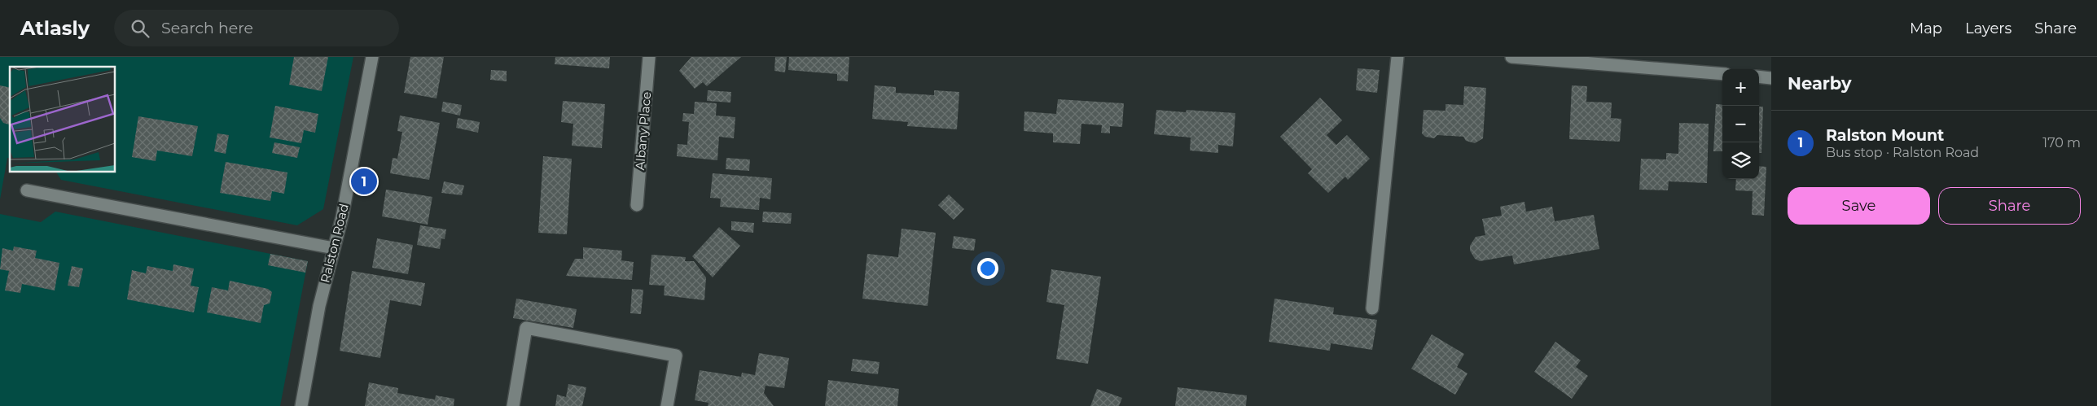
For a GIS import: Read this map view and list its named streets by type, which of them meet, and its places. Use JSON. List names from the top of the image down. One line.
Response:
{"streets":{"street":["Albany Place","Ralston Road"]},"page":{"header":"Atlasly","search":"Search here","nav":["Map","Layers","Share"],"heading":"Nearby","map_buttons":["+","−"],"list":[{"mark":"1","name":"Ralston Mount","note":"Bus stop · Ralston Road","value":"170 m"}],"pins":"1","buttons":["Save","Share"]}}
